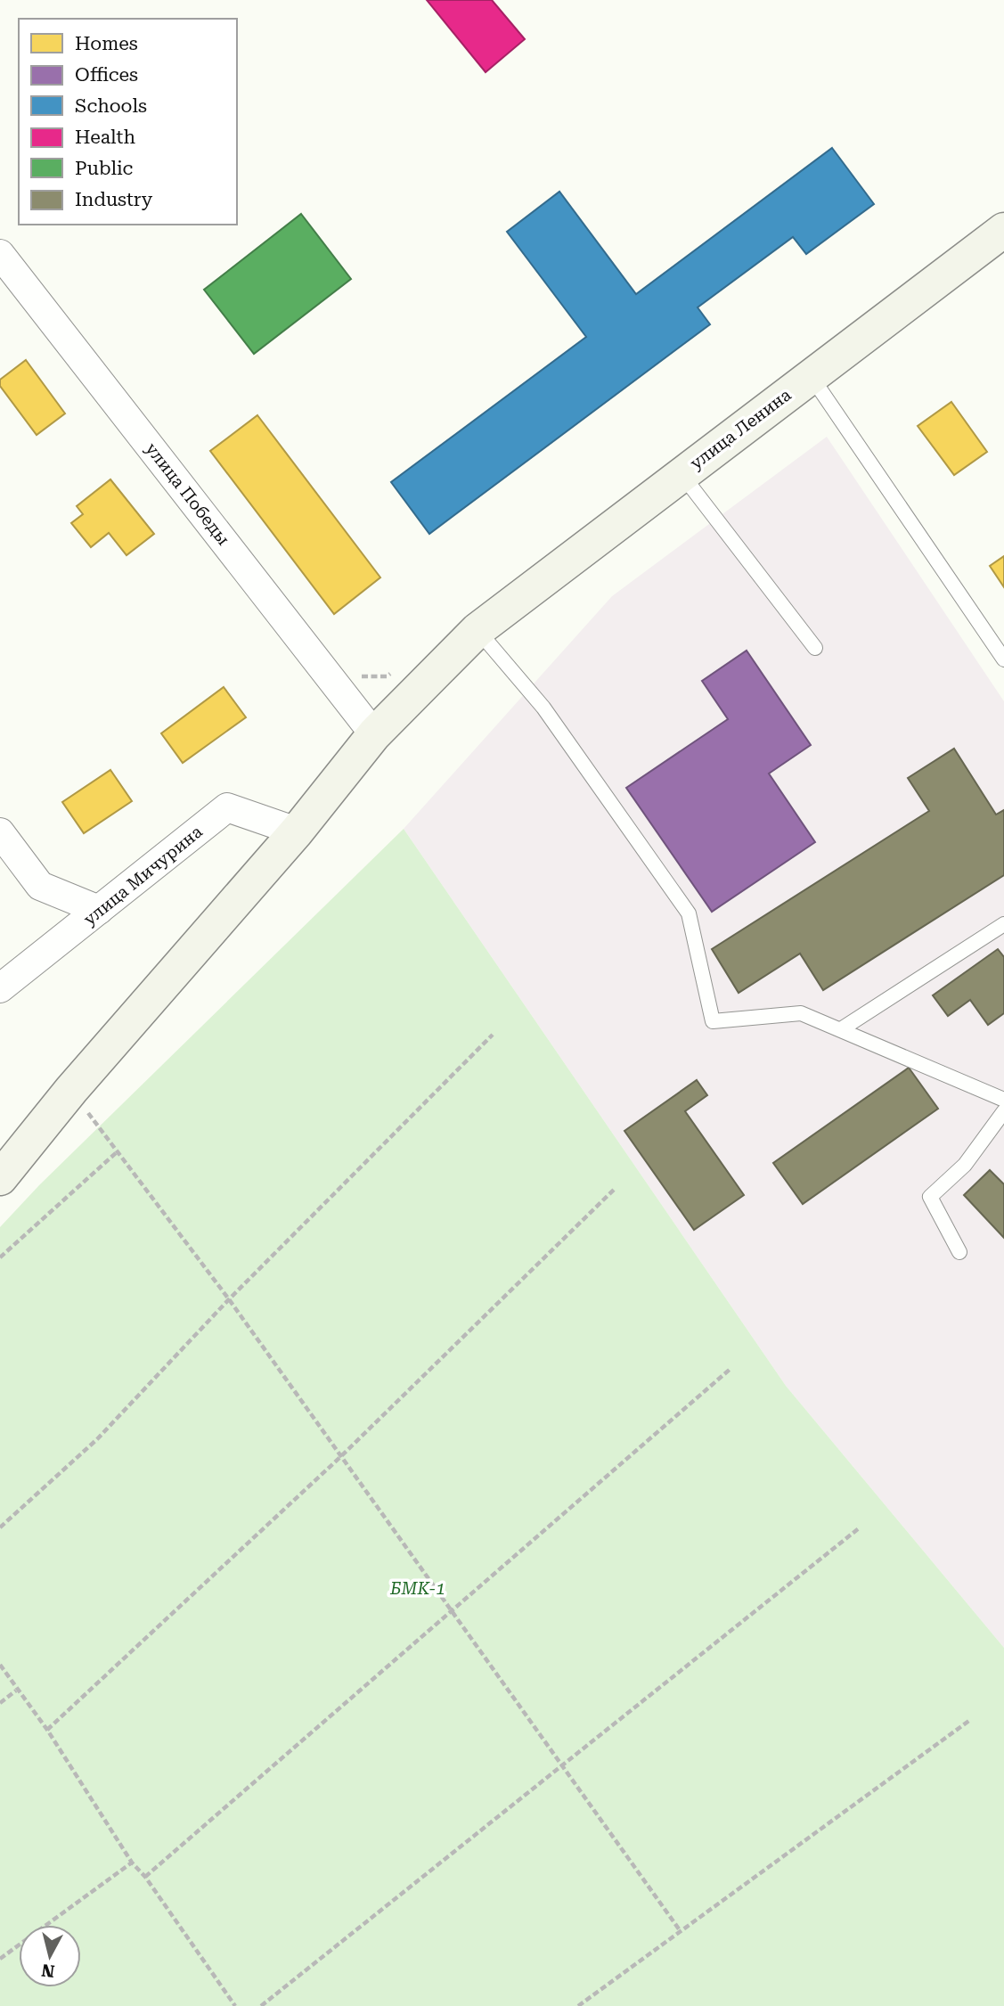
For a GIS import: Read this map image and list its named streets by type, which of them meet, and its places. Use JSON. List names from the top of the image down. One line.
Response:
{"streets":{"main road":["улица Ленина"],"street":["улица Победы","улица Мичурина"]},"crossings":[["улица Ленина","улица Победы"],["улица Ленина","улица Мичурина"]],"parks":["БМК-1"],"legend":["Homes","Offices","Schools","Health","Public","Industry"],"north":"bottom"}
